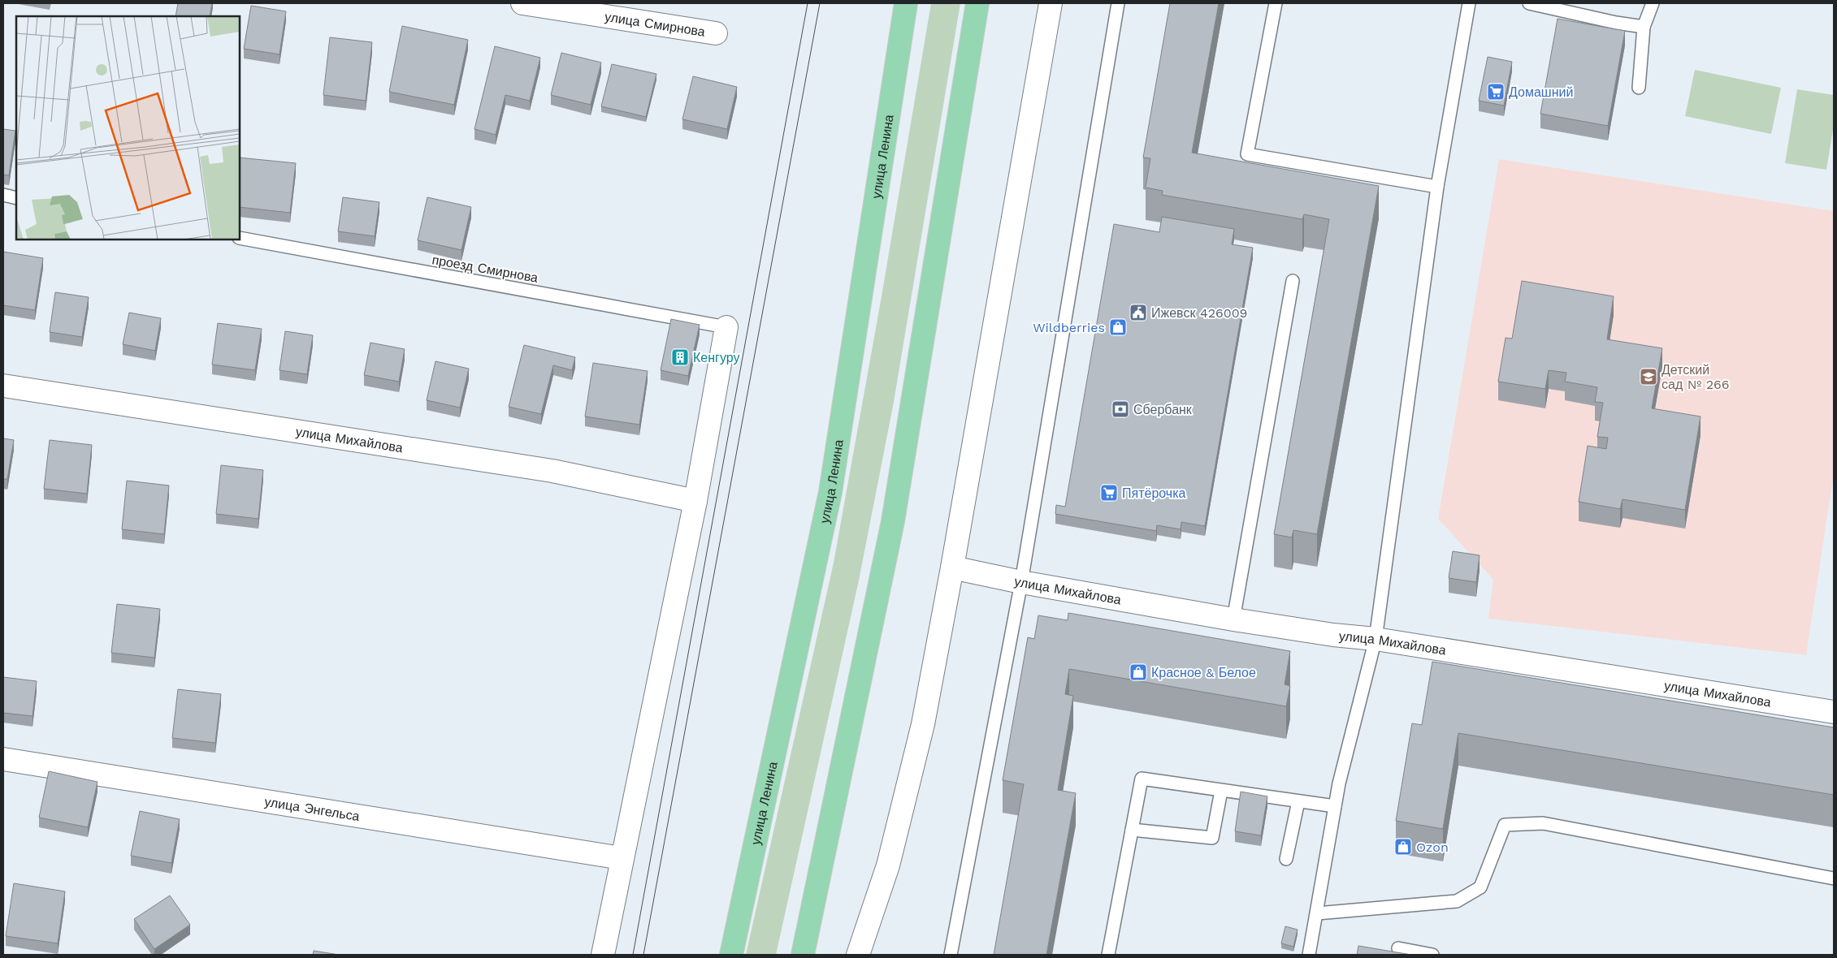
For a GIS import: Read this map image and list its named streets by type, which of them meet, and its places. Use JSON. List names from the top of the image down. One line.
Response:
{"streets":{"main road":["улица Ленина"],"street":["улица Смирнова","улица Михайлова","улица Энгельса"],"lane":["проезд Смирнова"]},"places":{"supermarket":["Домашний","Пятёрочка"],"public building":["Ижевск 426009"],"shop":["Wildberries","Красное & Белое","Ozon"],"building":["Кенгуру"],"school or university":["Детский сад № 266"],"bank":["Сбербанк"]}}
